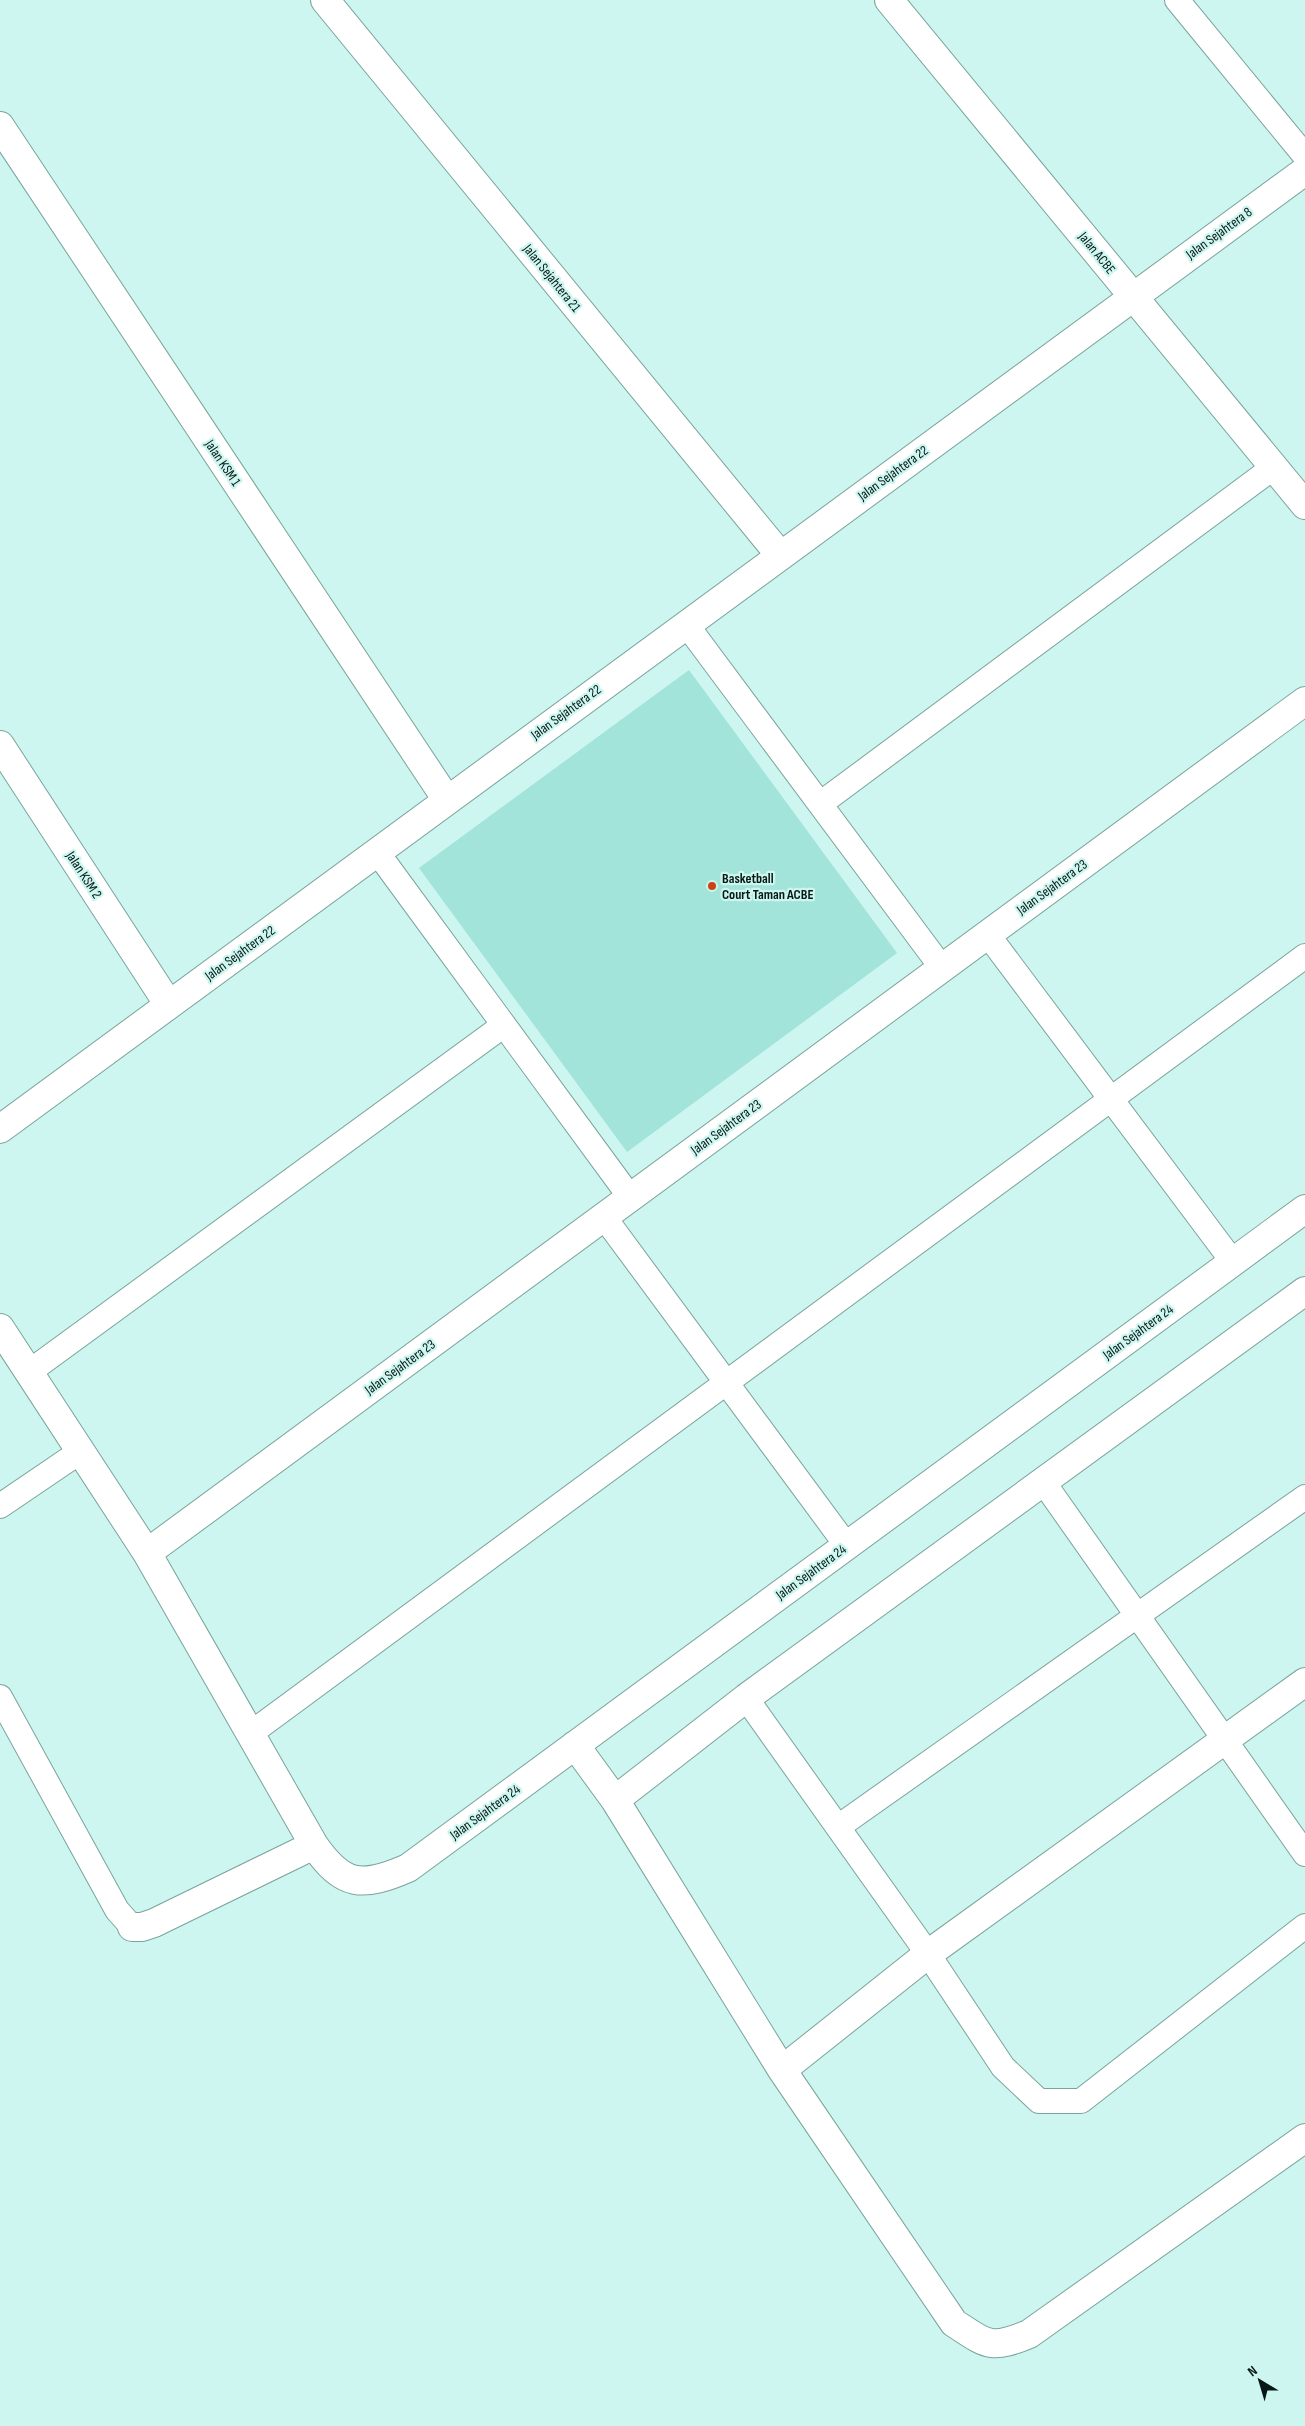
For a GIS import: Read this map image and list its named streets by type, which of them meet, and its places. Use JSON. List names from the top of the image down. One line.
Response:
{"streets":{"street":["Jalan Sejahtera 8","Jalan ACBE","Jalan Sejahtera 21","Jalan KSM 1","Jalan Sejahtera 22","Jalan KSM 2","Jalan Sejahtera 23","Jalan Sejahtera 24"]},"crossings":[["Jalan Sejahtera 8","Jalan ACBE"],["Jalan Sejahtera 8","Jalan Sejahtera 22"],["Jalan ACBE","Jalan Sejahtera 22"],["Jalan Sejahtera 21","Jalan Sejahtera 22"],["Jalan KSM 1","Jalan Sejahtera 22"],["Jalan Sejahtera 22","Jalan KSM 2"],["Jalan Sejahtera 23","Jalan Sejahtera 24"]],"places":["Basketball Court Taman ACBE"],"north":"top left"}
